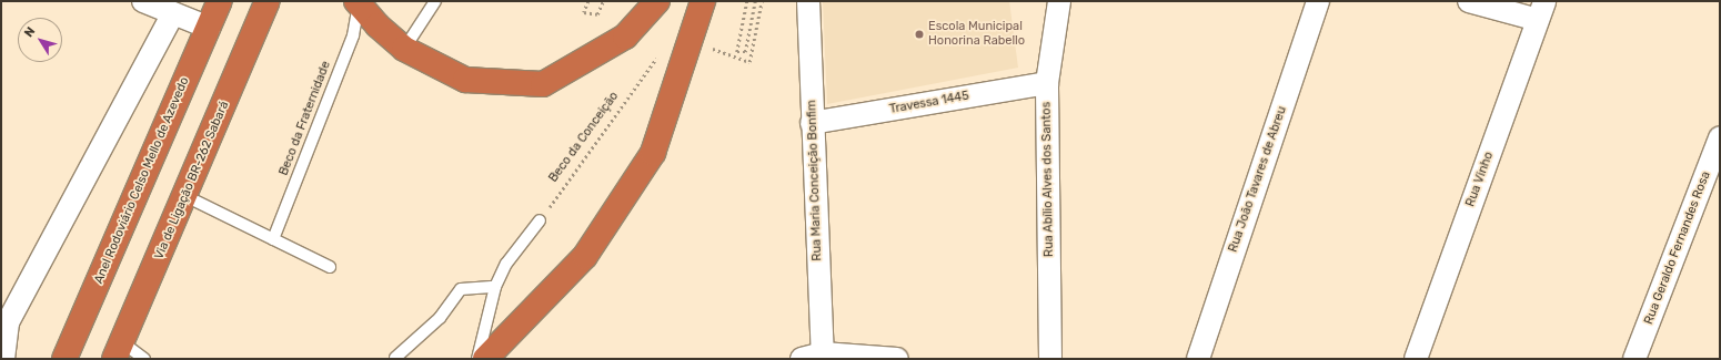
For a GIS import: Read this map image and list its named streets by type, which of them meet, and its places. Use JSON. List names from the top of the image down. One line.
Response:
{"streets":{"highway":["Anel Rodoviário Celso Mello de Azevedo","Via de Ligação BR-262 Sabará"],"street":["Travessa 1445","Rua Abílio Alves dos Santos","Rua João Tavares de Abreu","Rua Vinho","Rua Maria Conceição Bonfim","Rua Geraldo Fernandes Rosa"],"lane":["Beco da Fraternidade"],"path":["Beco da Conceição"]},"crossings":[["Travessa 1445","Rua Abílio Alves dos Santos"],["Travessa 1445","Rua Maria Conceição Bonfim"]],"places":["Escola Municipal Honorina Rabello"],"north":"top left"}
